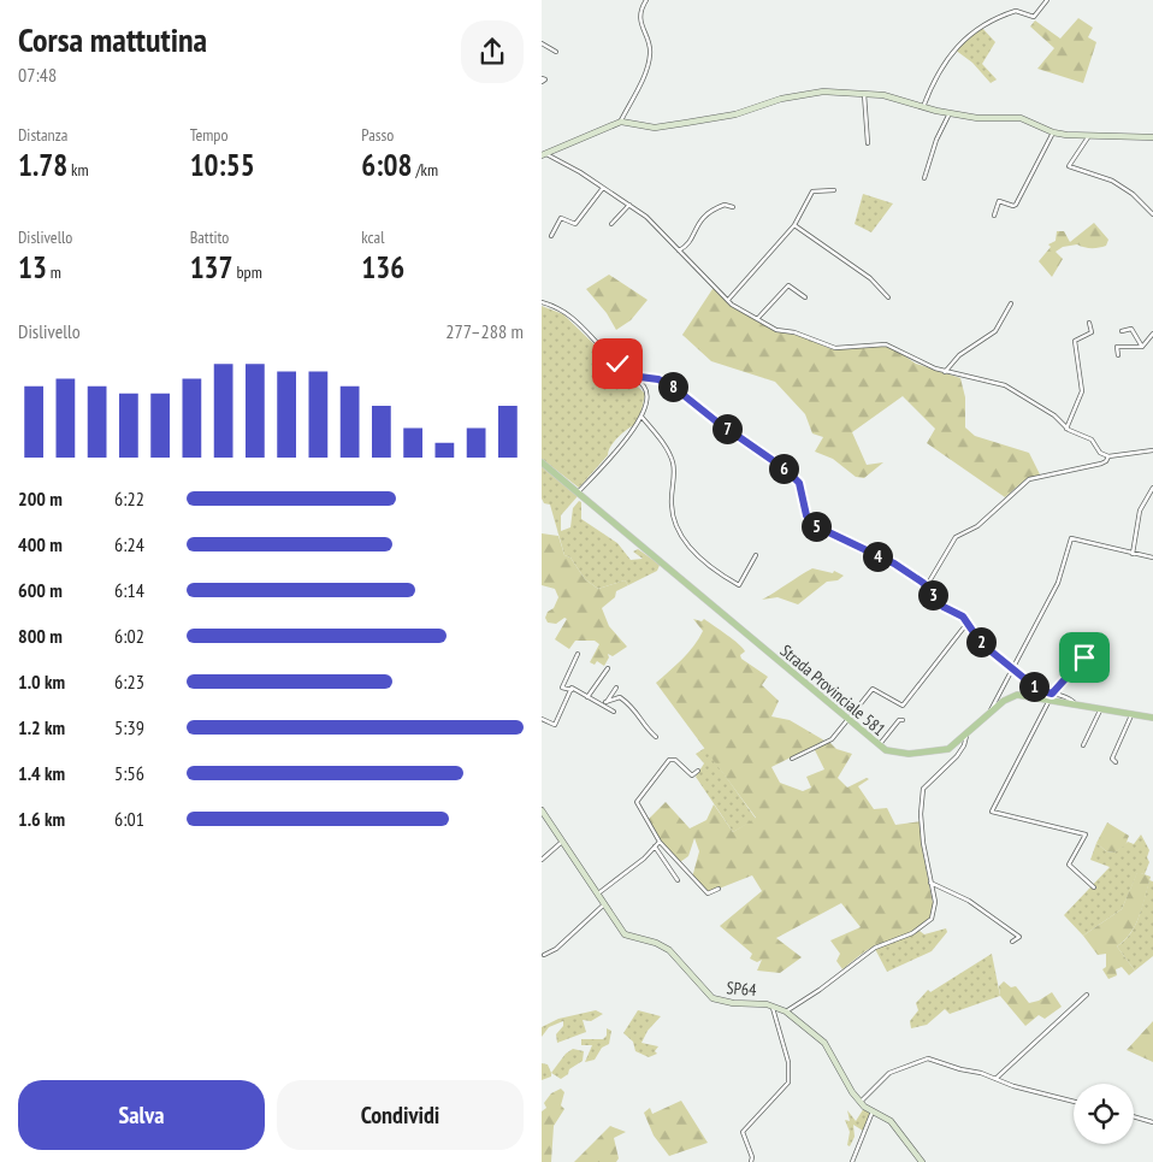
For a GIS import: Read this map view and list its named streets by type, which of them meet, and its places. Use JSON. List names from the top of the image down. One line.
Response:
{"streets":{"main road":["Strada Provinciale 581","SP64"]},"page":{"heading":["Corsa mattutina","07:48"],"stats":[["Distanza","1.78 km"],["Tempo","10:55"],["Passo","6:08 /km"],["Dislivello","13 m"],["Battito","137 bpm"],["kcal","136"]],"chart":["Dislivello","277–288 m"],"pins":["8","7","6","5","4","3","2","1"],"list":[{"name":"200 m","note":"6:22"},{"name":"400 m","note":"6:24"},{"name":"600 m","note":"6:14"},{"name":"800 m","note":"6:02"},{"name":"1.0 km","note":"6:23"},{"name":"1.2 km","note":"5:39"},{"name":"1.4 km","note":"5:56"},{"name":"1.6 km","note":"6:01"}],"buttons":["Salva","Condividi"]}}
